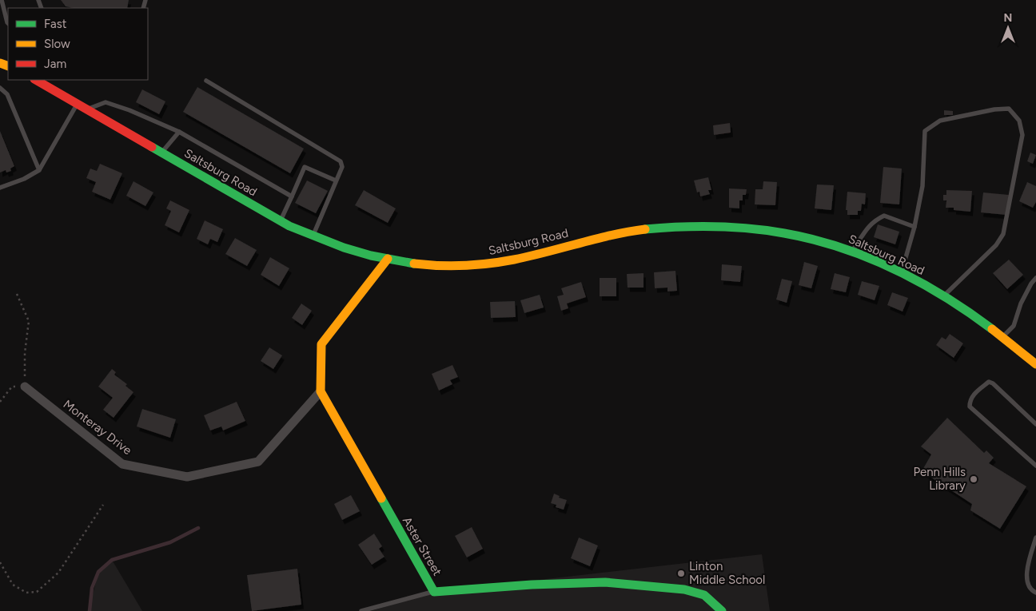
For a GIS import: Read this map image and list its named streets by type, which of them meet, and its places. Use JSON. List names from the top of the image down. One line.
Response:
{"streets":{"main road":["Saltsburg Road","Aster Street"],"street":["Monteray Drive"]},"crossings":[["Monteray Drive","Aster Street"]],"places":["Penn Hills Library","Linton Middle School"],"legend":["Fast","Slow","Jam"],"north":"top"}
